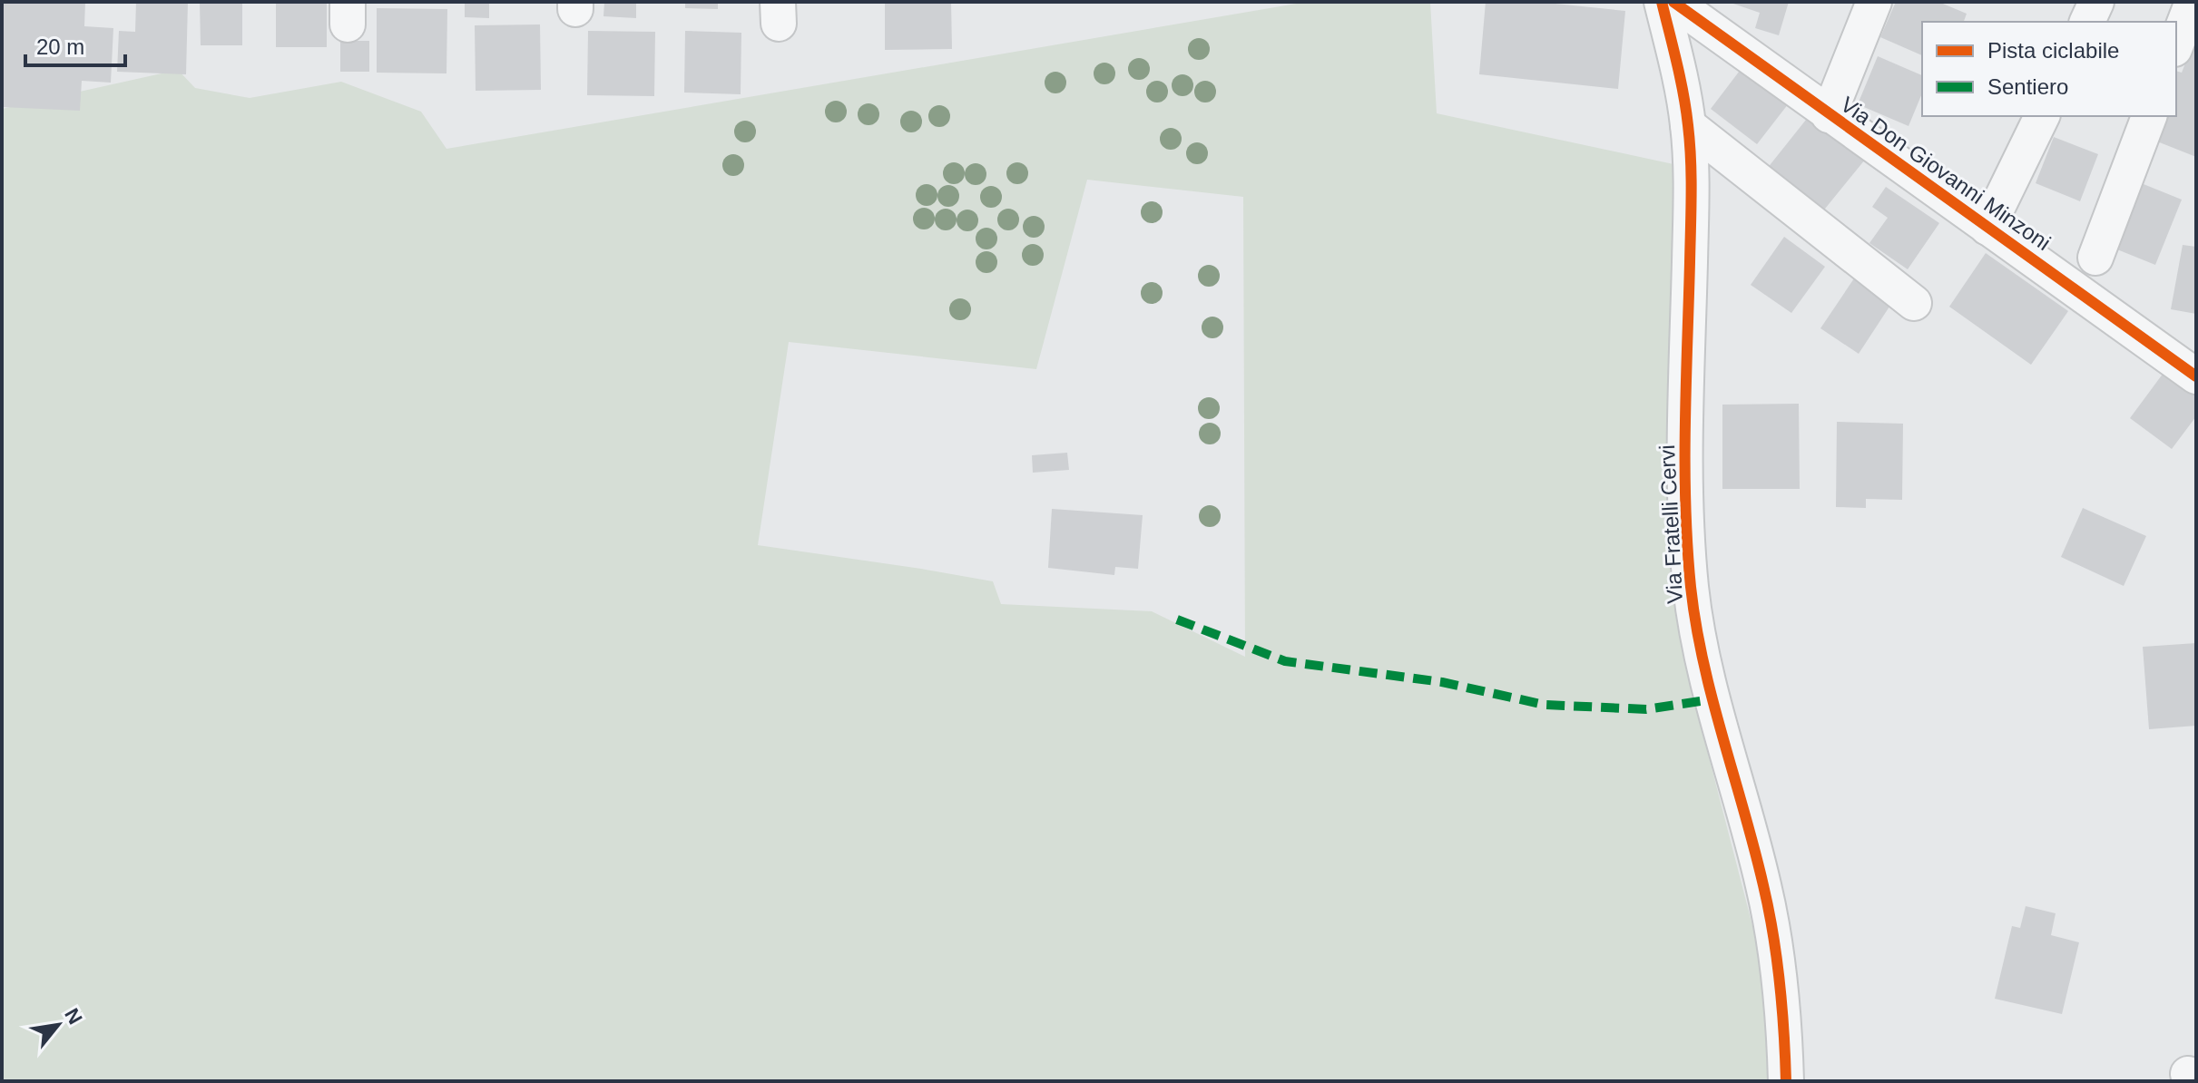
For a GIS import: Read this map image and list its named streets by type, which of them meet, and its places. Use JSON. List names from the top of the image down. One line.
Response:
{"streets":{"street":["Via Don Giovanni Minzoni","Via Fratelli Cervi"]},"legend":["Pista ciclabile","Sentiero"],"scale_bar":"20 m","north":"top right"}
